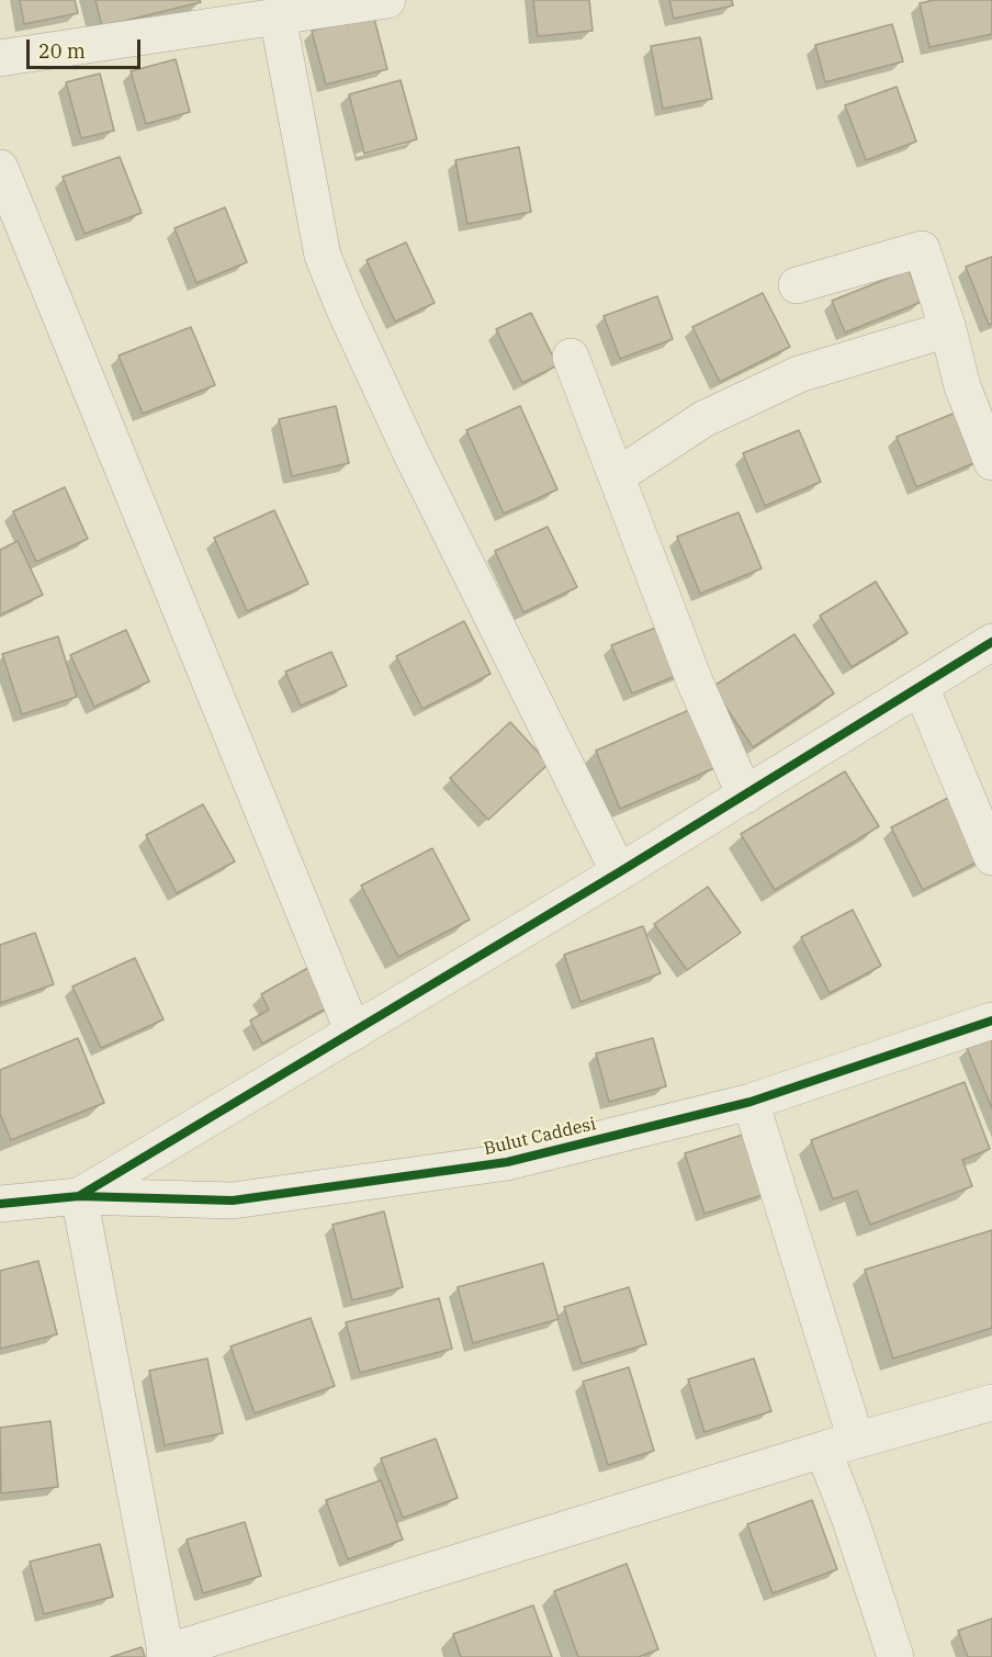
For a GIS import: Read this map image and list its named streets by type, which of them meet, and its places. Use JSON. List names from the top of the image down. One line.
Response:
{"streets":{"street":["Bulut Caddesi"]},"scale_bar":"20 m"}
